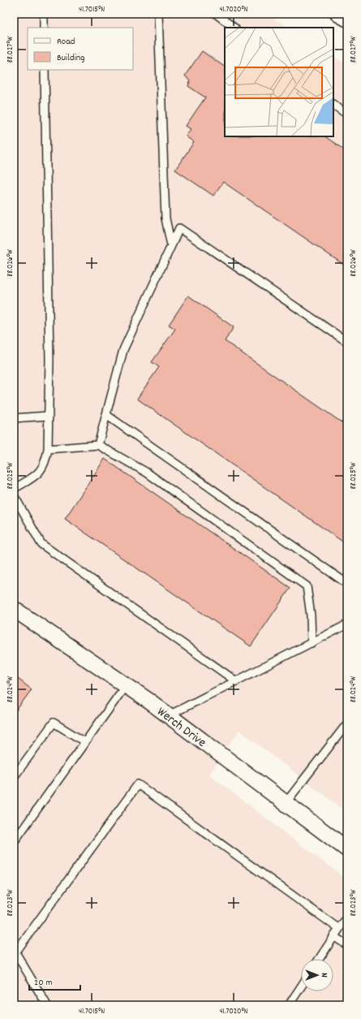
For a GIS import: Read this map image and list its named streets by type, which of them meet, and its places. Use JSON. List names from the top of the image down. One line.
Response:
{"streets":{"street":["Werch Drive"]},"legend":["Road","Building"],"scale_bar":"20 m","north":"right","coordinates":["41.7015°N","41.7020°N","88.027°W","88.026°W","88.025°W","88.024°W","88.023°W"]}
